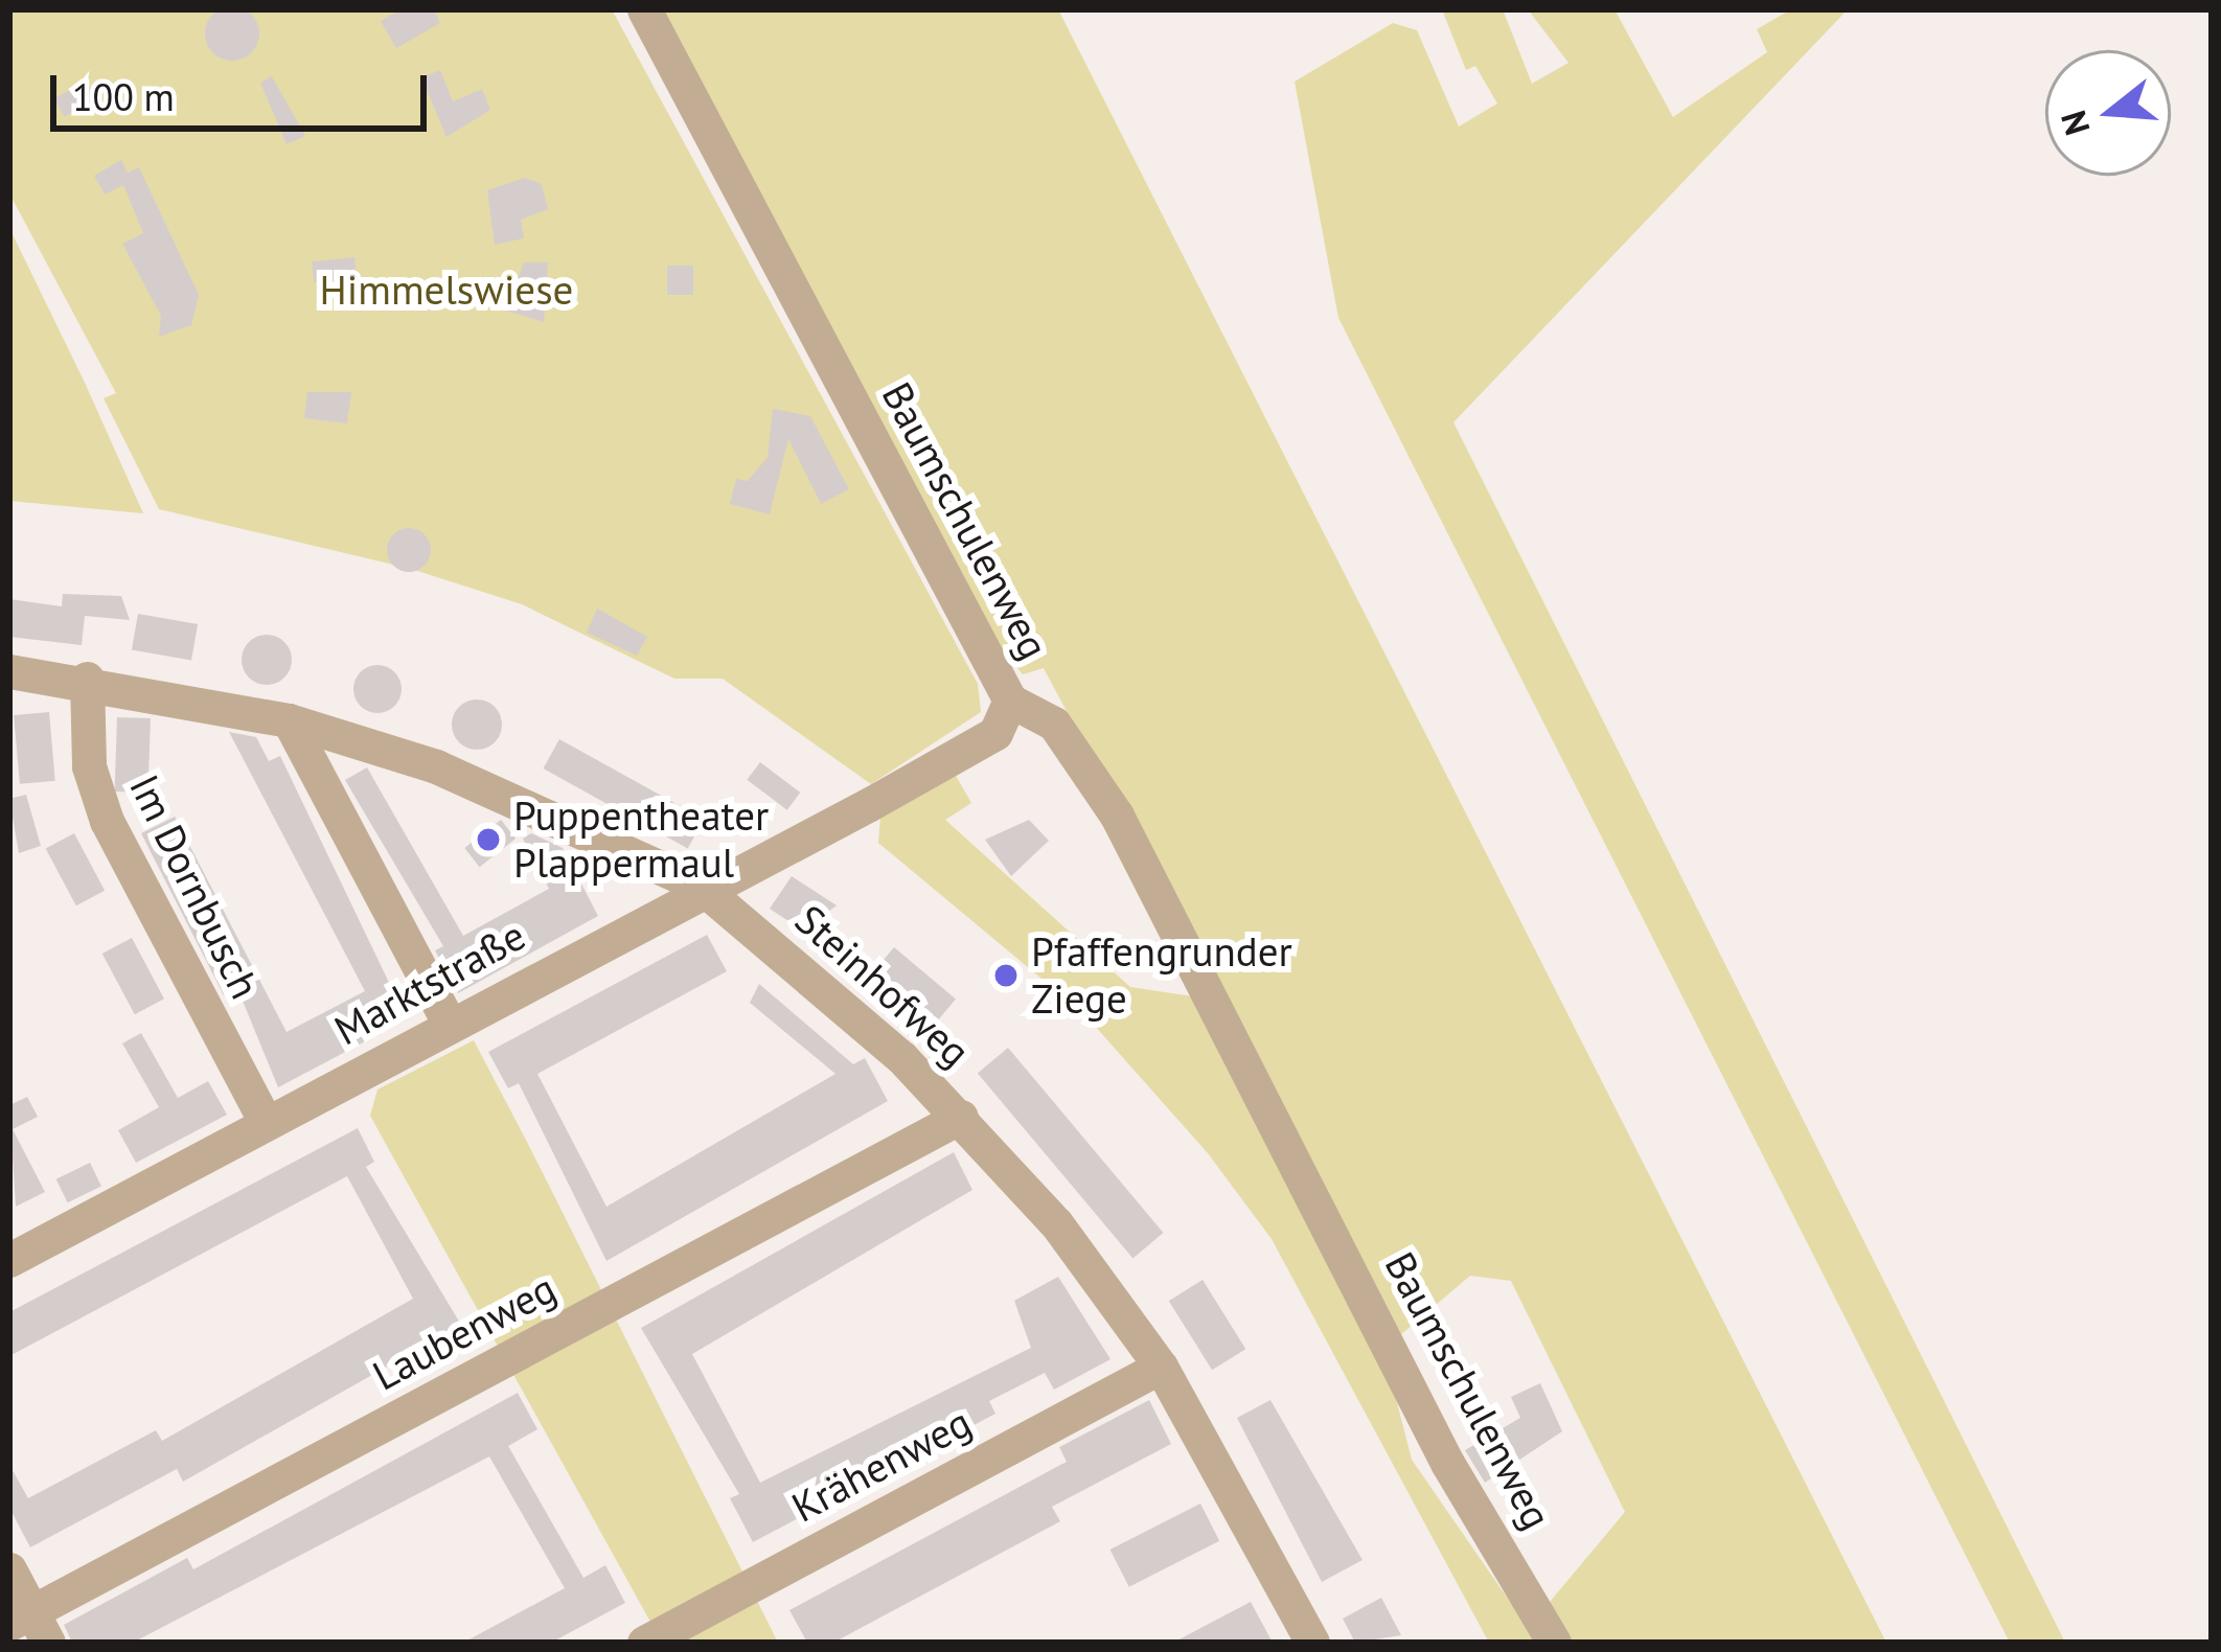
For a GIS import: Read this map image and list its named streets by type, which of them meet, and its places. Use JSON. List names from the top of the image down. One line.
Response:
{"streets":{"street":["Baumschulenweg","Im Dornbusch","Marktstraße","Steinhofweg","Laubenweg","Krähenweg"]},"crossings":[["Baumschulenweg","Marktstraße"],["Im Dornbusch","Marktstraße"],["Im Dornbusch","Steinhofweg"],["Marktstraße","Steinhofweg"],["Steinhofweg","Laubenweg"],["Steinhofweg","Krähenweg"]],"parks":["Himmelswiese"],"places":["Puppentheater Plappermaul","Pfaffengrunder Ziege"],"scale_bar":"100 m","north":"left"}
